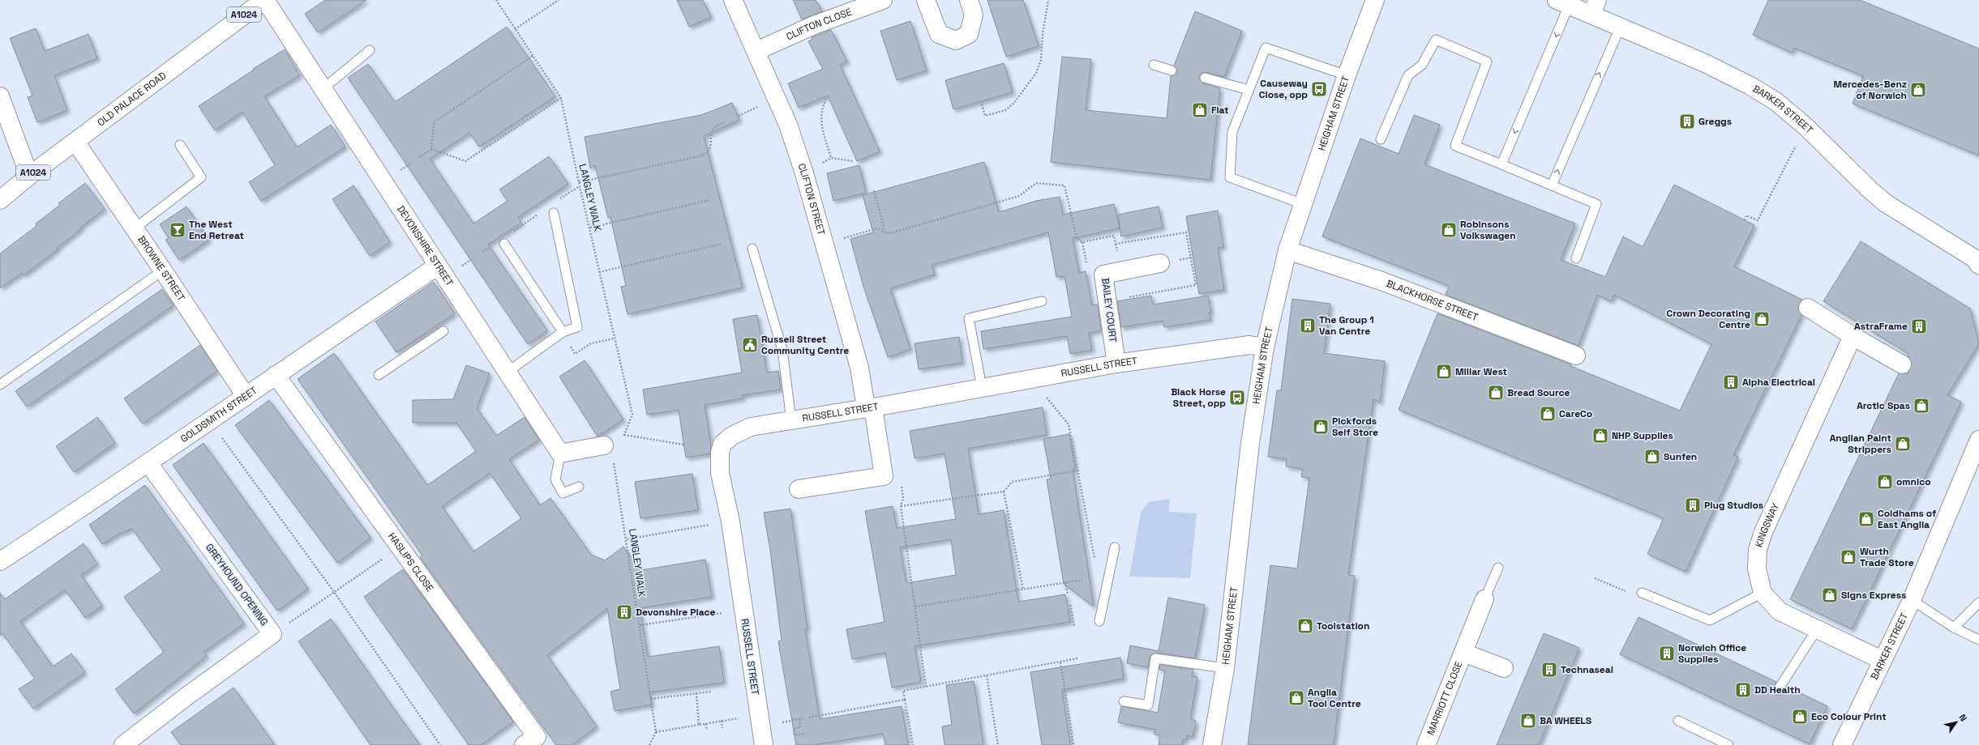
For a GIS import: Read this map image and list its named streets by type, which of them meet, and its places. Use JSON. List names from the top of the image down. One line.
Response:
{"streets":{"street":["A1024","CLIFTON CLOSE","OLD PALACE ROAD","BARKER STREET","HEIGHAM STREET","CLIFTON STREET","DEVONSHIRE STREET","BROWNE STREET","BLACKHORSE STREET","BAILEY COURT","RUSSELL STREET","GOLDSMITH STREET","KINGSWAY","HASLIPS CLOSE","GREYHOUND OPENING","MARRIOTT CLOSE"],"path":["LANGLEY WALK"]},"crossings":[["CLIFTON CLOSE","CLIFTON STREET"],["OLD PALACE ROAD","DEVONSHIRE STREET"],["OLD PALACE ROAD","BROWNE STREET"],["HEIGHAM STREET","BLACKHORSE STREET"],["HEIGHAM STREET","RUSSELL STREET"],["CLIFTON STREET","RUSSELL STREET"],["DEVONSHIRE STREET","GOLDSMITH STREET"],["BROWNE STREET","GOLDSMITH STREET"],["BAILEY COURT","RUSSELL STREET"],["GOLDSMITH STREET","HASLIPS CLOSE"],["GOLDSMITH STREET","GREYHOUND OPENING"]],"places":{"bus stop":["Causeway Close, opp","Black Horse Street, opp"],"shop":["Mercedes-Benz of Norwich","Fiat","Robinsons Volkswagen","Crown Decorating Centre","Millar West","Bread Source","Arctic Spas","CareCo","Pickfords Self Store","NHP Supplies","Anglian Paint Strippers","Sunfen","omnico","Coldhams of East Anglia","Wurth Trade Store","Signs Express","Toolstation","Anglia Tool Centre","Eco Colour Print","BA WHEELS"],"building":["Greggs","The Group 1 Van Centre","AstraFrame","Alpha Electrical","Plug Studios","Devonshire Place","Norwich Office Supplies","Technaseal","DD Health"],"bar":["The West End Retreat"],"public building":["Russell Street Community Centre"]},"north":"top right"}
